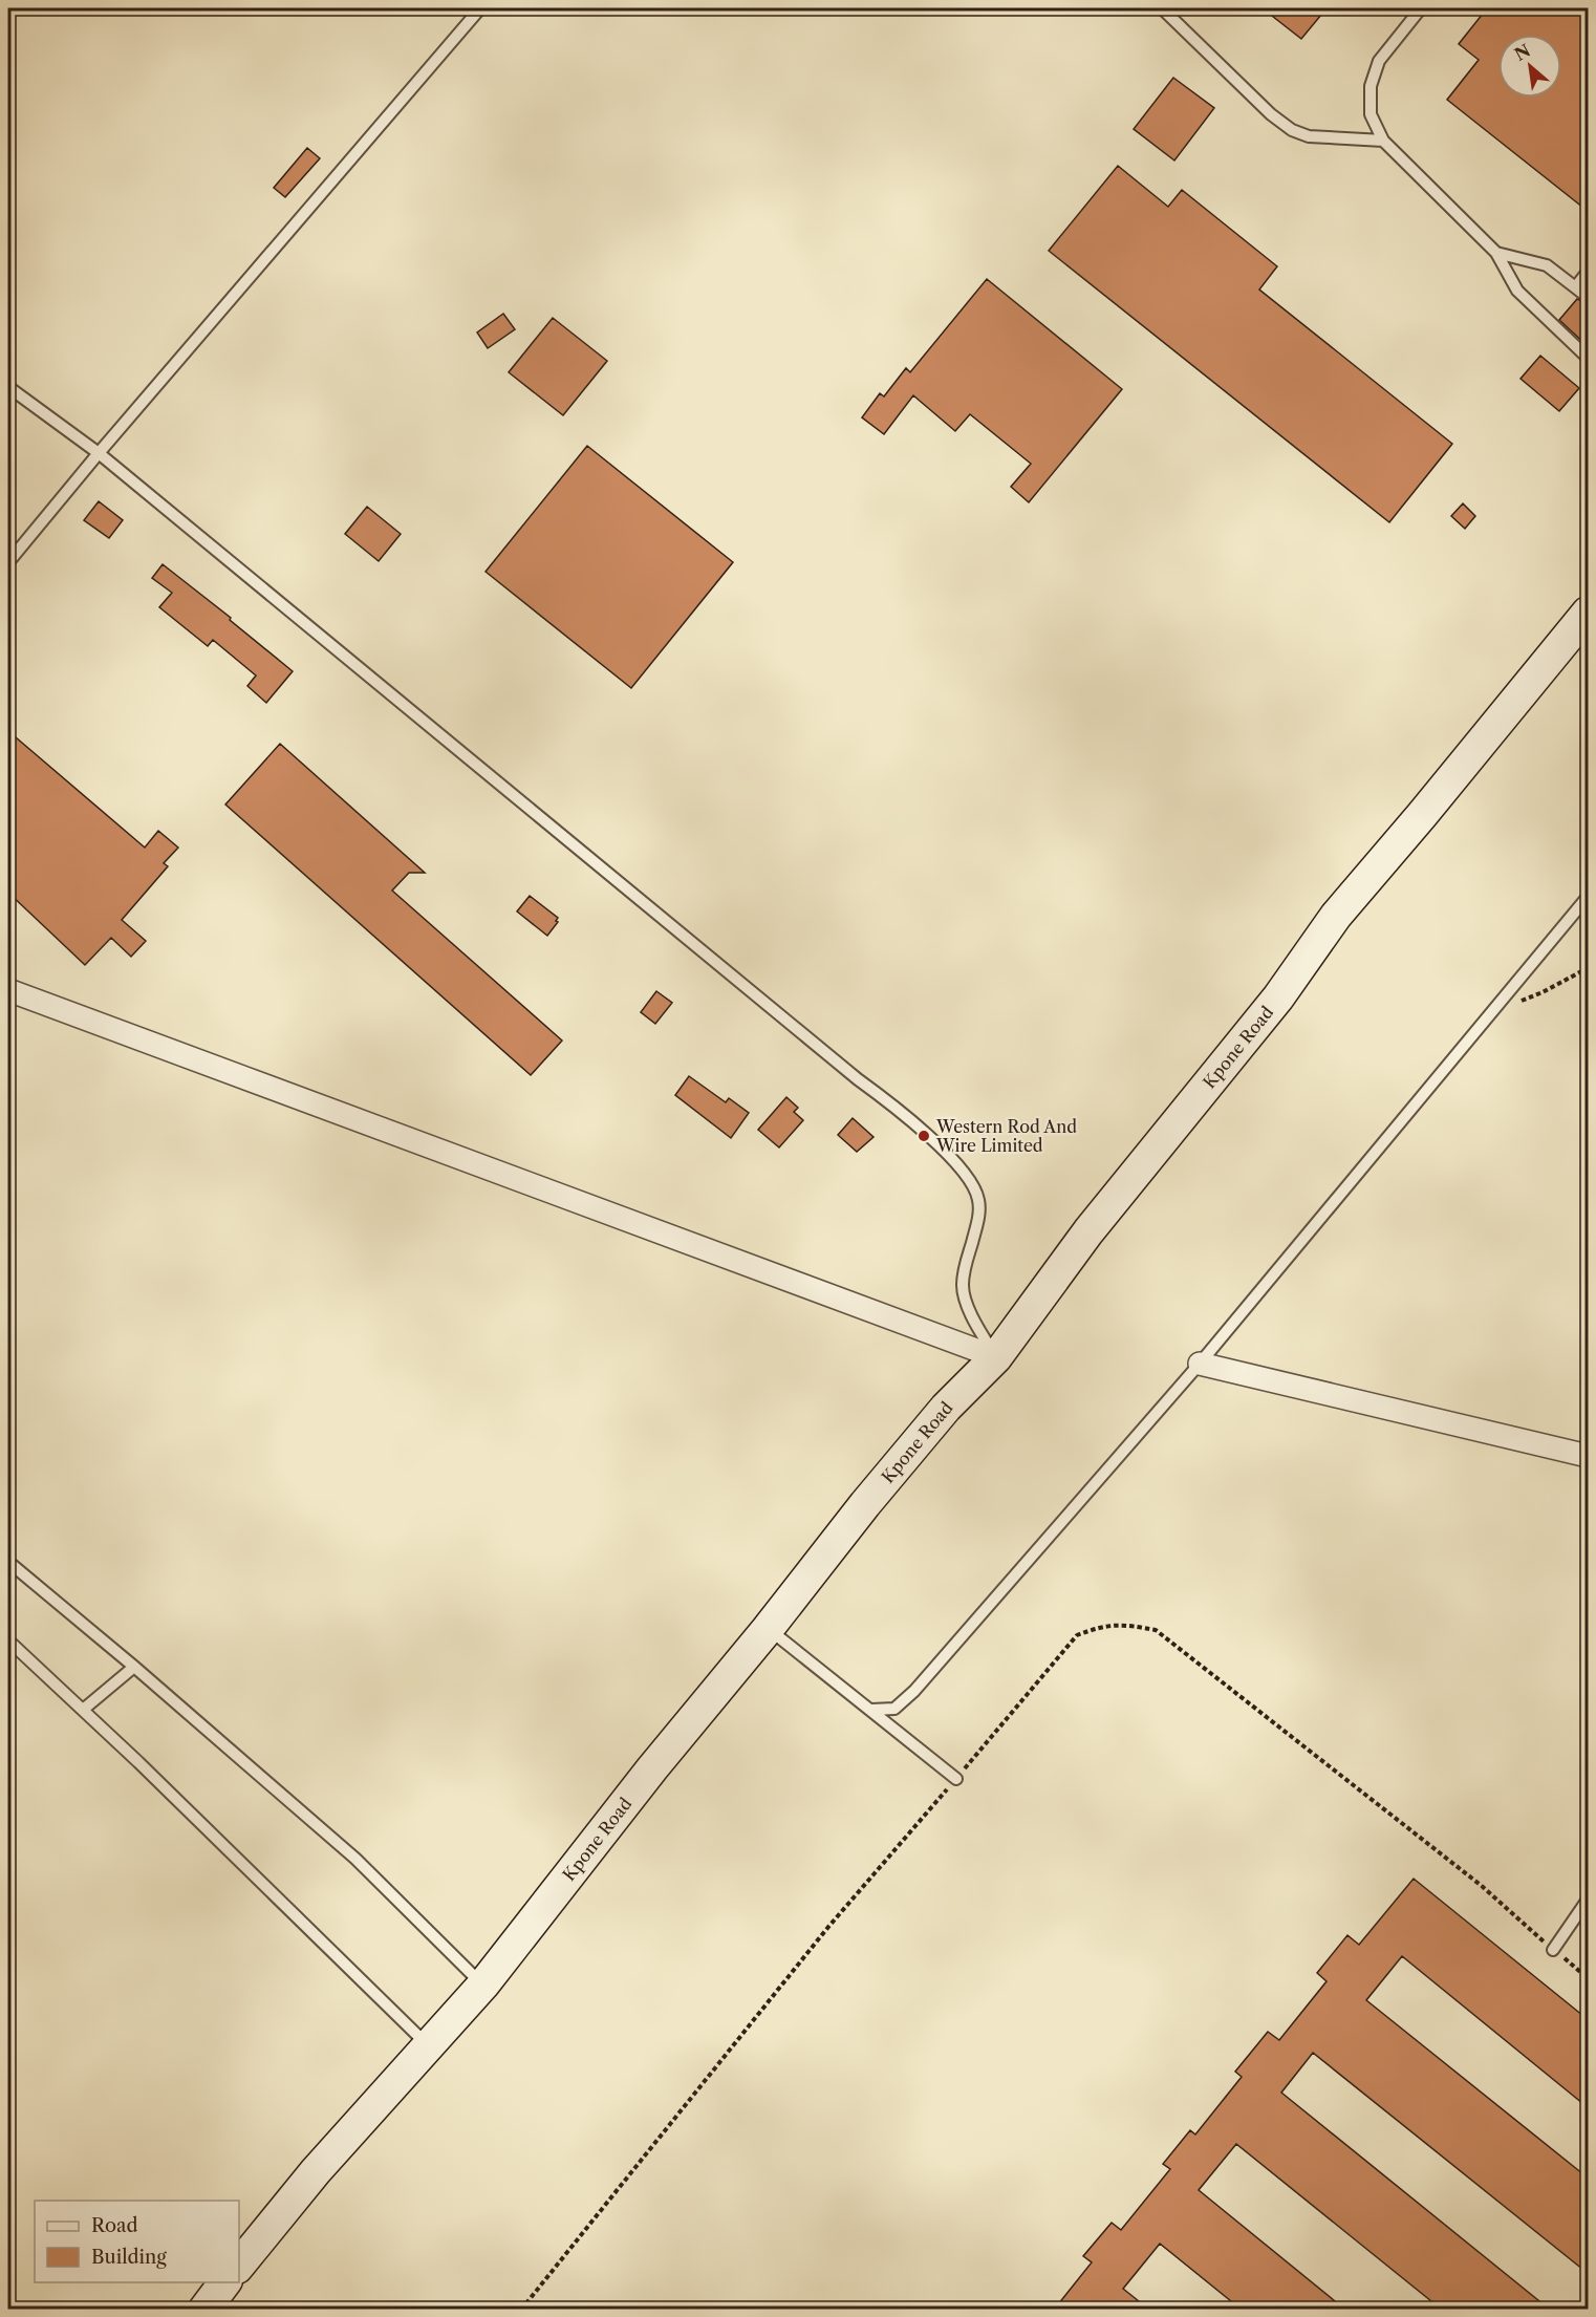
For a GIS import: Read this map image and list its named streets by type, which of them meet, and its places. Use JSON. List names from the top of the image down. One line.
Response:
{"streets":{"main road":["Kpone Road"]},"places":["Western Rod And Wire Limited"],"legend":["Road","Building"],"north":"top left"}
